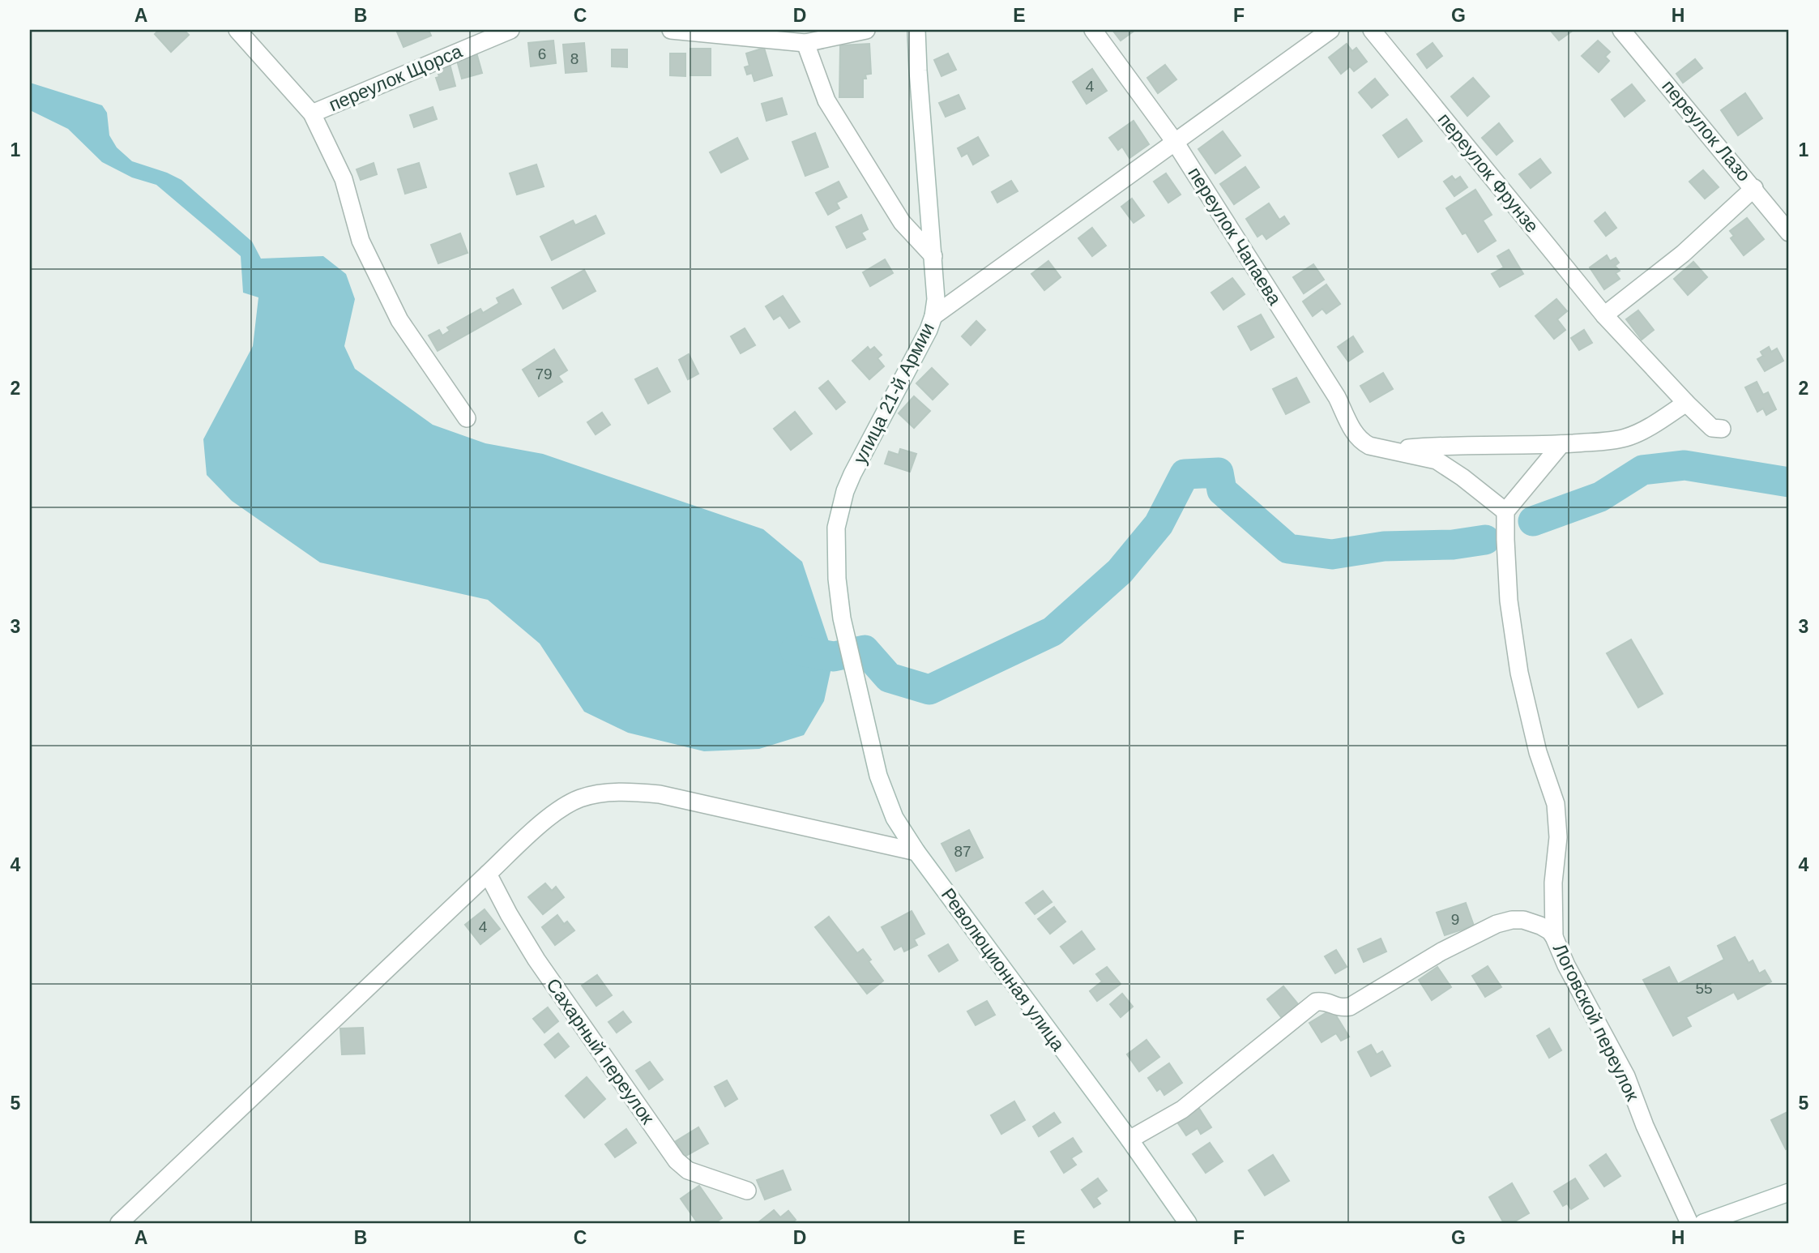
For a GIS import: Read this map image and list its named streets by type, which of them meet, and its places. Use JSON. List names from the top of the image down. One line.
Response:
{"streets":{"street":["переулок Щорса","переулок Лазо","переулок Фрунзе","переулок Чапаева","улица 21-й Армии","Революционная улица","Логовской переулок","Сахарный переулок"]},"crossings":[["улица 21-й Армии","Революционная улица"],["Революционная улица","Логовской переулок"]],"house_numbers":["6","8","4","79","87","9","4","55"],"grid":{"columns":["A","B","C","D","E","F","G","H"],"rows":["1","2","3","4","5"]}}
